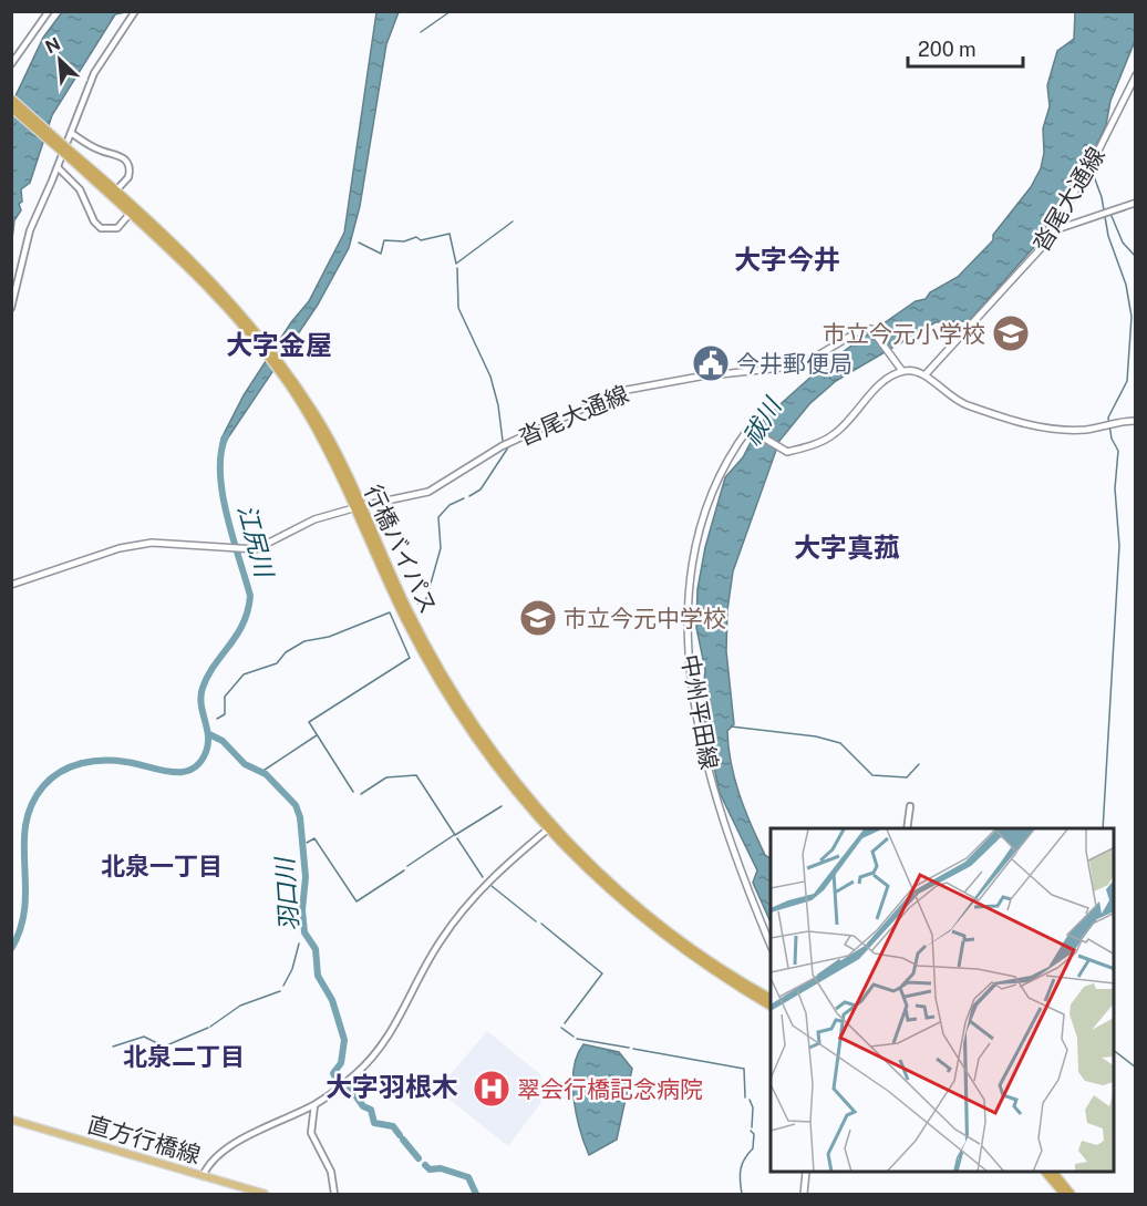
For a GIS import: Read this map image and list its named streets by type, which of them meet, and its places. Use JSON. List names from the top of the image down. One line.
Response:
{"streets":{"highway":["行橋バイパス"],"main road":["沓尾大通線","中州平田線","直方行橋線"]},"crossings":[["沓尾大通線","行橋バイパス"],["沓尾大通線","中州平田線"]],"districts":["大字今井","大字金屋","大字真菰","北泉一丁目","北泉二丁目","大字羽根木"],"water":["祓川","江尻川","羽口川"],"places":{"school or university":["市立今元小学校","市立今元中学校"],"public building":["今井郵便局"],"hospital":["翠会行橋記念病院"]},"scale_bar":"200 m","north":"top left"}
